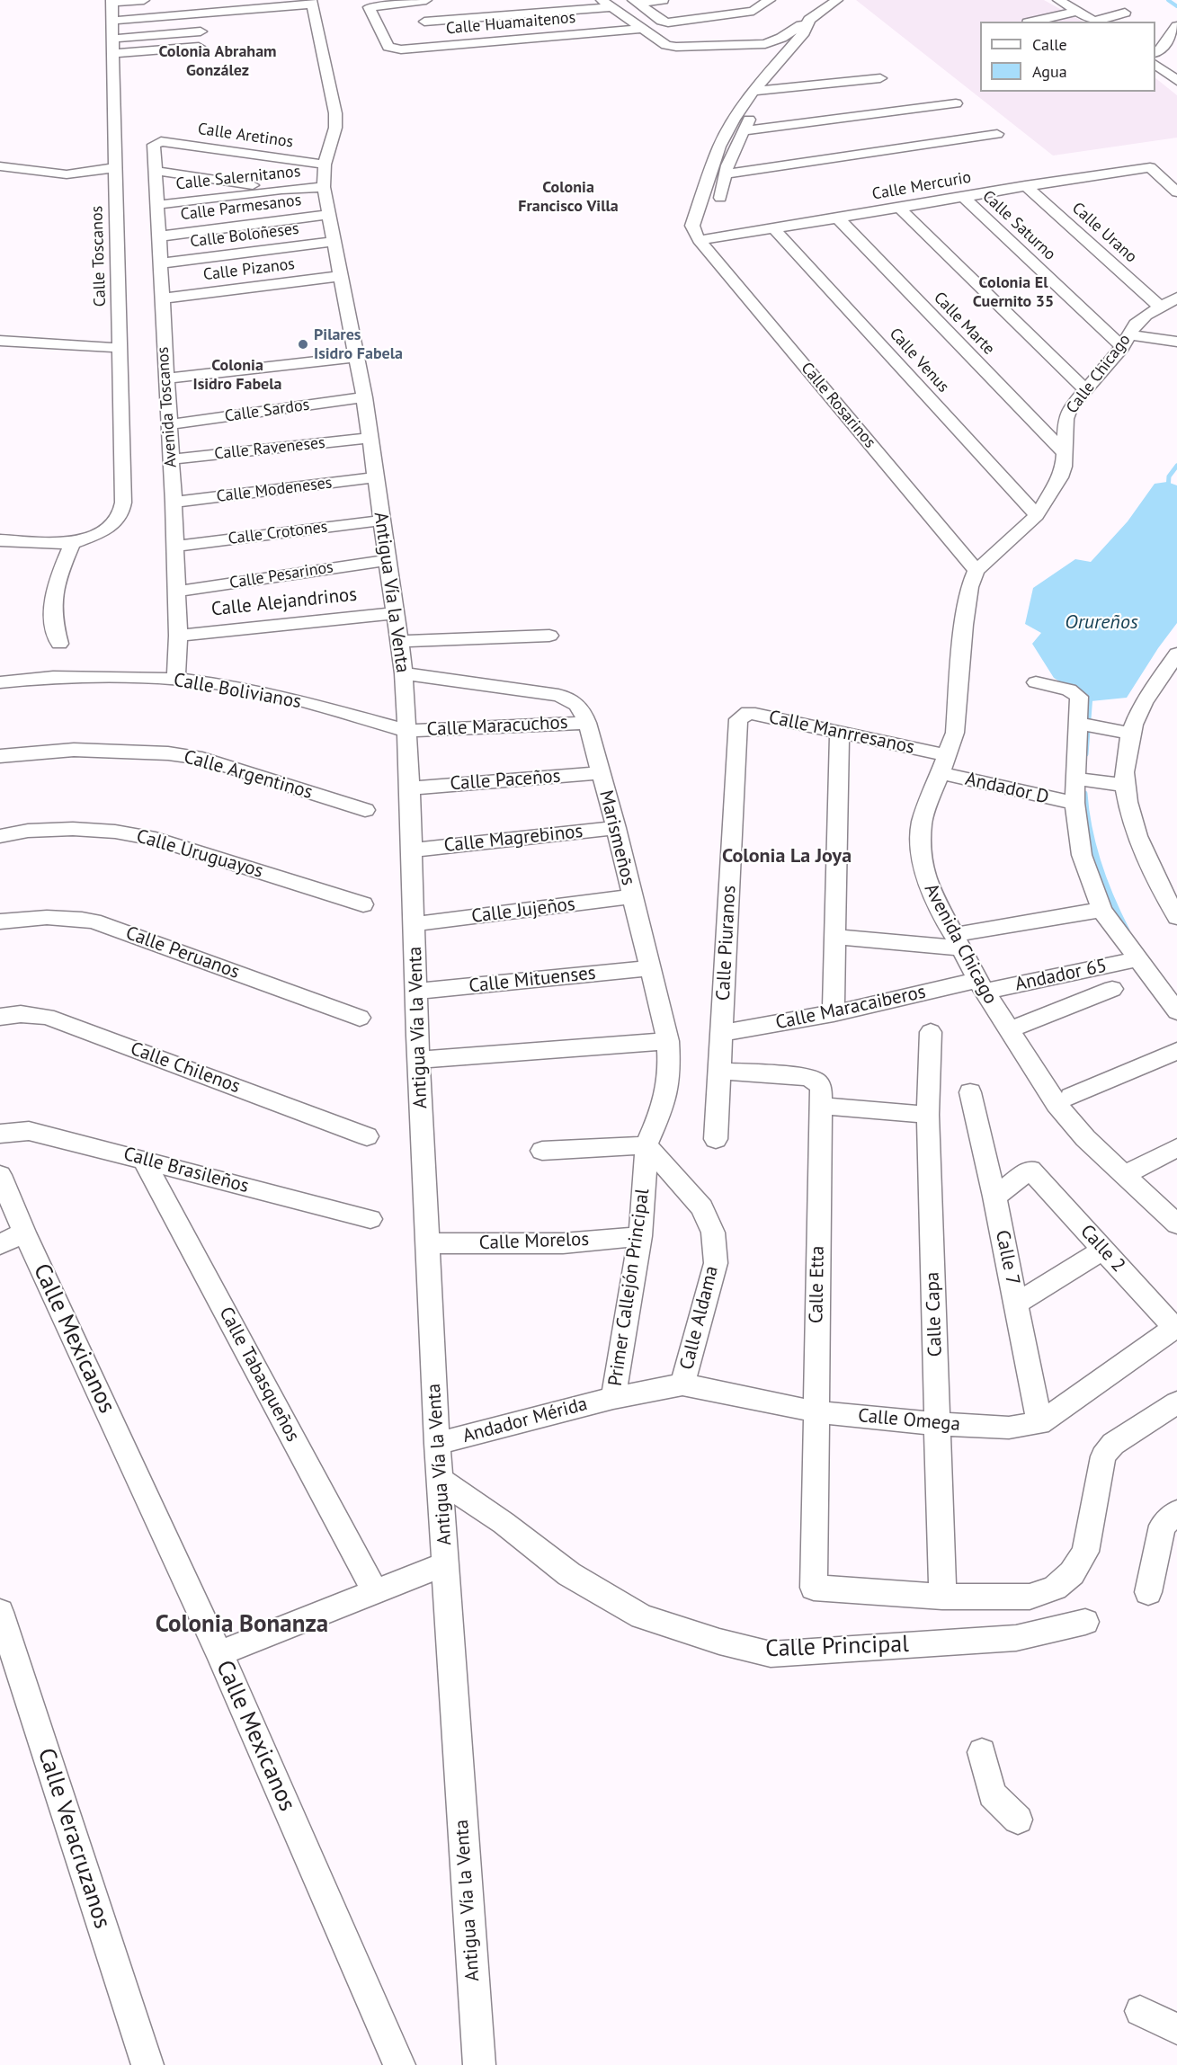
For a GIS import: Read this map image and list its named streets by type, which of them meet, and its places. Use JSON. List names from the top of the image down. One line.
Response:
{"streets":{"street":["Calle Huamaitenos","Calle Aretinos","Calle Salernitanos","Calle Mercurio","Calle Parmesanos","Calle Saturno","Calle Urano","Calle Boloñeses","Calle Toscanos","Calle Pizanos","Calle Marte","Calle Venus","Calle Chicago","Calle Rosarinos","Avenida Toscanos","Calle Sardos","Calle Raveneses","Calle Modeneses","Calle Crotones","Calle Pesarinos","Antigua Vía la Venta","Calle Alejandrinos","Calle Bolivianos","Calle Maracuchos","Calle Manrresanos","Calle Argentinos","Calle Paceños","Andador D","Marismeños","Calle Magrebinos","Calle Uruguayos","Calle Jujeños","Calle Piuranos","Avenida Chicago","Calle Peruanos","Andador 65","Calle Mituenses","Calle Maracaiberos","Calle Chilenos","Calle Brasileños","Calle Morelos","Calle 2","Calle 7","Calle Etta","Primer Callejón Principal","Calle Capa","Calle Aldama","Calle Mexicanos","Calle Tabasqueños","Andador Mérida","Calle Omega","Calle Principal","Calle Veracruzanos"]},"crossings":[["Calle Aretinos","Avenida Toscanos"],["Calle Aretinos","Antigua Vía la Venta"],["Calle Salernitanos","Avenida Toscanos"],["Calle Salernitanos","Antigua Vía la Venta"],["Calle Mercurio","Calle Saturno"],["Calle Mercurio","Calle Urano"],["Calle Mercurio","Calle Marte"],["Calle Mercurio","Calle Venus"],["Calle Mercurio","Calle Rosarinos"],["Calle Parmesanos","Avenida Toscanos"],["Calle Parmesanos","Antigua Vía la Venta"],["Calle Saturno","Calle Chicago"],["Calle Urano","Calle Chicago"],["Calle Boloñeses","Avenida Toscanos"],["Calle Boloñeses","Antigua Vía la Venta"],["Calle Pizanos","Avenida Toscanos"],["Calle Pizanos","Antigua Vía la Venta"],["Calle Marte","Calle Chicago"],["Calle Venus","Calle Chicago"],["Calle Chicago","Calle Rosarinos"],["Calle Chicago","Avenida Chicago"],["Calle Rosarinos","Avenida Chicago"],["Avenida Toscanos","Calle Sardos"],["Avenida Toscanos","Calle Raveneses"],["Avenida Toscanos","Calle Modeneses"],["Avenida Toscanos","Calle Crotones"],["Avenida Toscanos","Calle Pesarinos"],["Avenida Toscanos","Calle Alejandrinos"],["Avenida Toscanos","Calle Bolivianos"],["Calle Sardos","Antigua Vía la Venta"],["Calle Raveneses","Antigua Vía la Venta"],["Calle Modeneses","Antigua Vía la Venta"],["Calle Crotones","Antigua Vía la Venta"],["Calle Pesarinos","Antigua Vía la Venta"],["Antigua Vía la Venta","Calle Alejandrinos"],["Antigua Vía la Venta","Calle Bolivianos"],["Antigua Vía la Venta","Calle Maracuchos"],["Antigua Vía la Venta","Calle Paceños"],["Antigua Vía la Venta","Marismeños"],["Antigua Vía la Venta","Calle Magrebinos"],["Antigua Vía la Venta","Calle Jujeños"],["Antigua Vía la Venta","Calle Mituenses"],["Antigua Vía la Venta","Calle Morelos"],["Antigua Vía la Venta","Andador Mérida"],["Antigua Vía la Venta","Calle Principal"],["Calle Bolivianos","Calle Maracuchos"],["Calle Maracuchos","Marismeños"],["Calle Manrresanos","Andador D"],["Calle Manrresanos","Calle Piuranos"],["Calle Manrresanos","Avenida Chicago"],["Calle Paceños","Marismeños"],["Andador D","Avenida Chicago"],["Marismeños","Calle Magrebinos"],["Marismeños","Calle Jujeños"],["Marismeños","Calle Mituenses"],["Marismeños","Primer Callejón Principal"],["Marismeños","Calle Aldama"],["Calle Piuranos","Calle Maracaiberos"],["Calle Piuranos","Calle Etta"],["Avenida Chicago","Andador 65"],["Avenida Chicago","Calle Maracaiberos"],["Andador 65","Calle Maracaiberos"],["Calle Brasileños","Calle Tabasqueños"],["Calle Morelos","Primer Callejón Principal"],["Calle 2","Calle 7"],["Calle 2","Calle Omega"],["Calle 7","Calle Omega"],["Calle Etta","Calle Capa"],["Calle Etta","Calle Omega"],["Primer Callejón Principal","Calle Aldama"],["Primer Callejón Principal","Andador Mérida"],["Primer Callejón Principal","Calle Omega"],["Calle Capa","Calle Omega"],["Calle Aldama","Calle Omega"],["Andador Mérida","Calle Omega"]],"districts":["Colonia Abraham González","Colonia Francisco Villa","Colonia El Cuernito 35","Colonia Isidro Fabela","Colonia La Joya","Colonia Bonanza"],"water":["Orureños"],"places":["Pilares Isidro Fabela"],"legend":["Calle","Agua"]}
